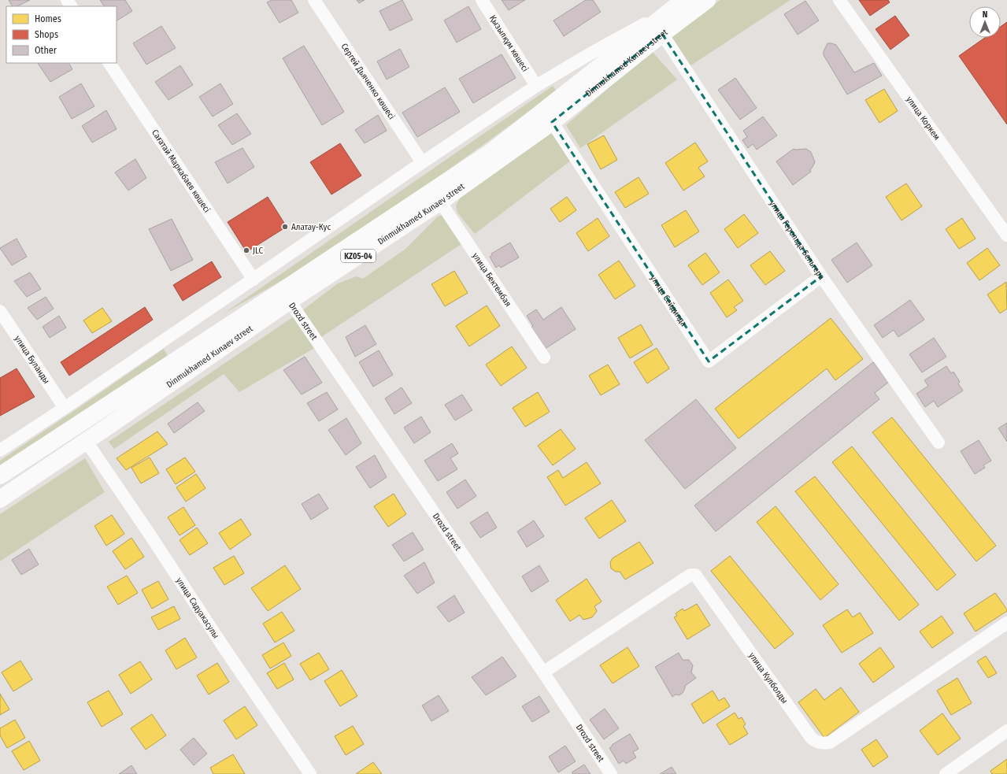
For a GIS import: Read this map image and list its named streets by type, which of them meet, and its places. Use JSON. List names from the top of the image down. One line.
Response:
{"streets":{"main road":["Dinmukhamed Kunaev street","KZ05-04"],"street":["Қызылқұм көшесі","Сергей Дьяченко көшесі","улица Коркем","Сағатай Маркабаев көшесі","улица Герольда Бельгера","улица Бектембая","улица Сейдилда","Drozd street","улица Буланды","улица Садуакасулы","улица Кулболды"]},"crossings":[["Dinmukhamed Kunaev street","улица Герольда Бельгера"],["Dinmukhamed Kunaev street","улица Бектембая"],["Dinmukhamed Kunaev street","улица Сейдилда"],["Dinmukhamed Kunaev street","Drozd street"],["Dinmukhamed Kunaev street","улица Садуакасулы"],["улица Герольда Бельгера","улица Сейдилда"],["Drozd street","улица Кулболды"]],"places":["Алатау-Кус","JLC"],"legend":["Homes","Shops","Other"],"north":"top"}
